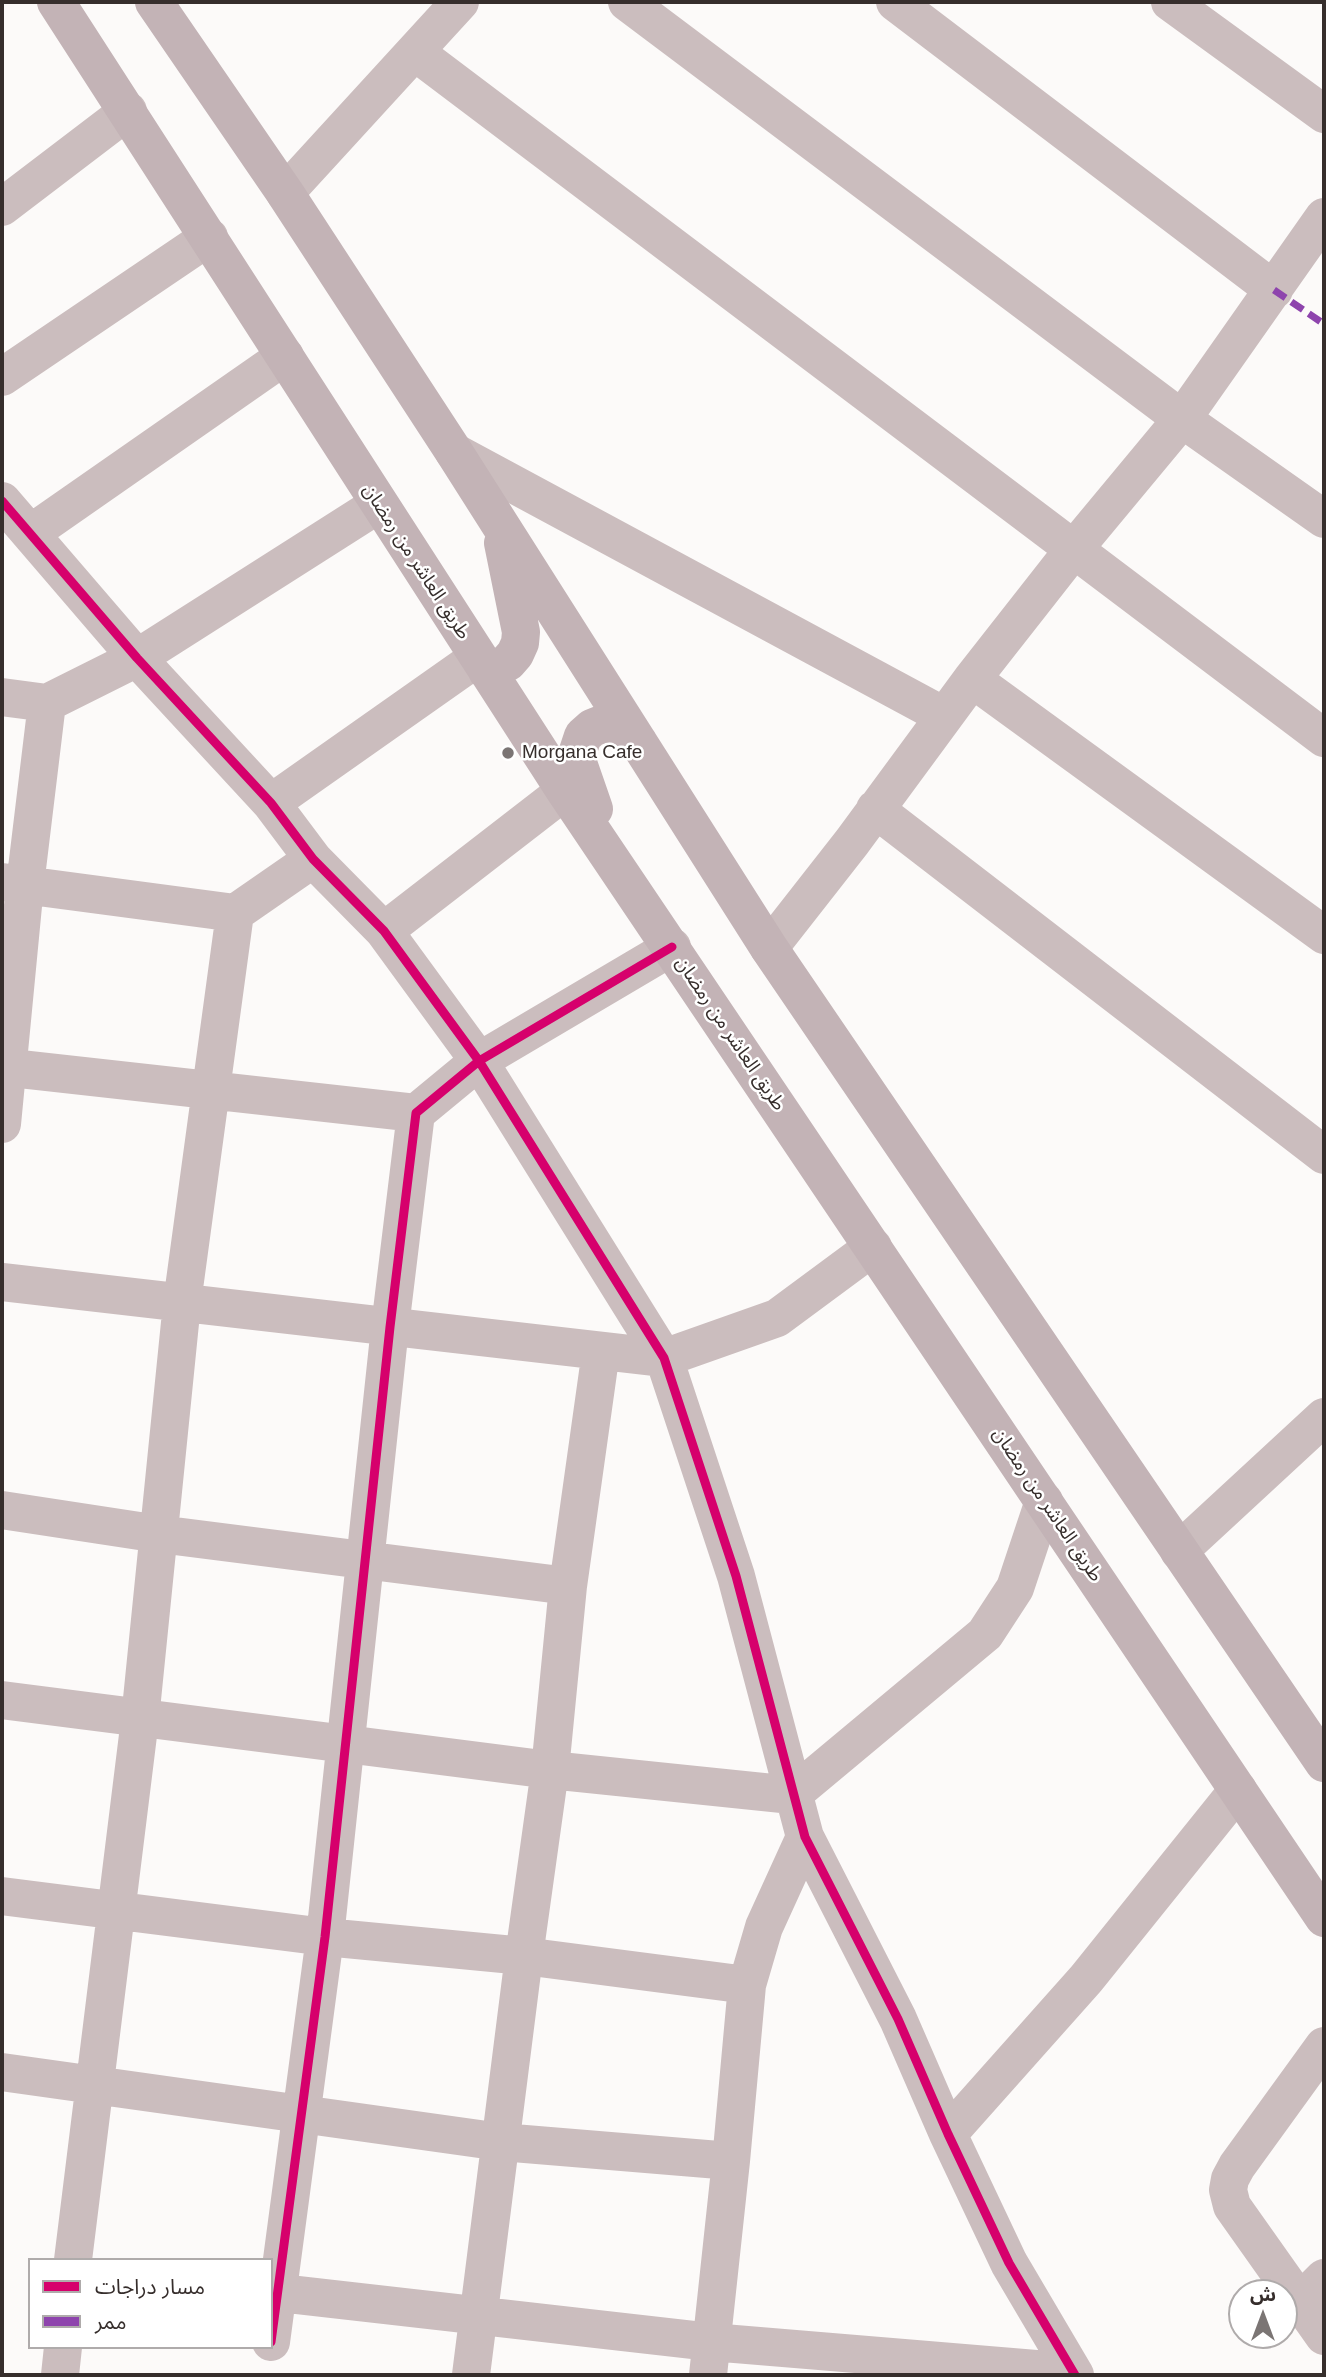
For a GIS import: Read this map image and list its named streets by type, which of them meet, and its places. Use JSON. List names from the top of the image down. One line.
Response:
{"streets":{"main road":["طريق العاشر من رمضان"]},"places":["Morgana Cafe"],"legend":["مسار دراجات","ممر"],"north":"top"}
